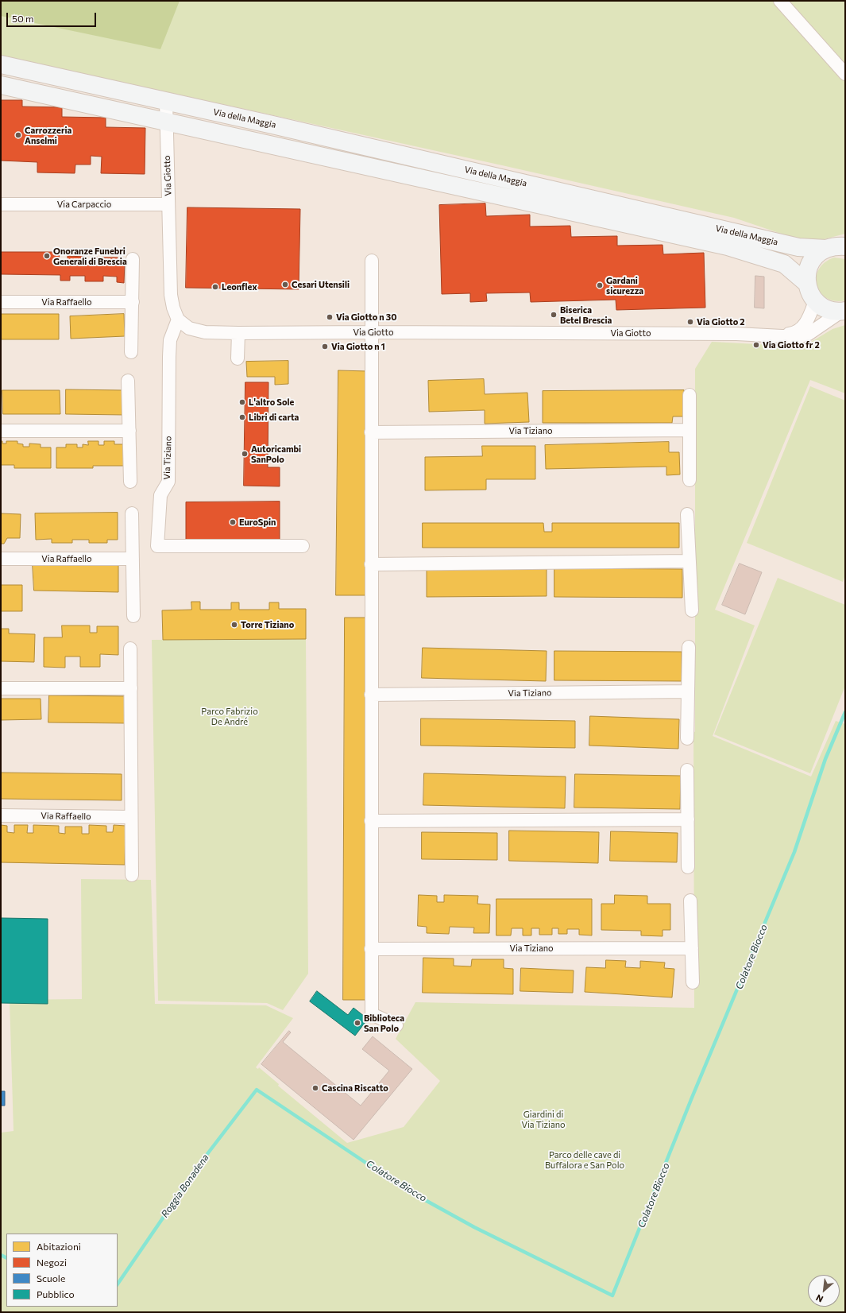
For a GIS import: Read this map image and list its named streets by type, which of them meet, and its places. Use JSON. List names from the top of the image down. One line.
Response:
{"streets":{"street":["Via della Maggia","Via Giotto","Via Carpaccio","Via Raffaello","Via Tiziano"]},"crossings":[["Via della Maggia","Via Giotto"],["Via Giotto","Via Carpaccio"],["Via Giotto","Via Tiziano"]],"water":["Colatore Biocco","Roggia Bonadena"],"parks":["Parco Fabrizio De André","Giardini di Via Tiziano","Parco delle cave di Buffalora e San Polo"],"places":["Carrozzeria Anselmi","Onoranze Funebri Generali di Brescia","Cesari Utensili","Gardani sicurezza","Leonflex","Biserica Betel Brescia","Via Giotto n 30","Via Giotto 2","Via Giotto fr 2","Via Giotto n 1","L'altro Sole","Libri di carta","Autoricambi SanPolo","EuroSpin","Torre Tiziano","Biblioteca San Polo","Cascina Riscatto"],"legend":["Abitazioni","Negozi","Scuole","Pubblico"],"scale_bar":"50 m","north":"bottom left"}
